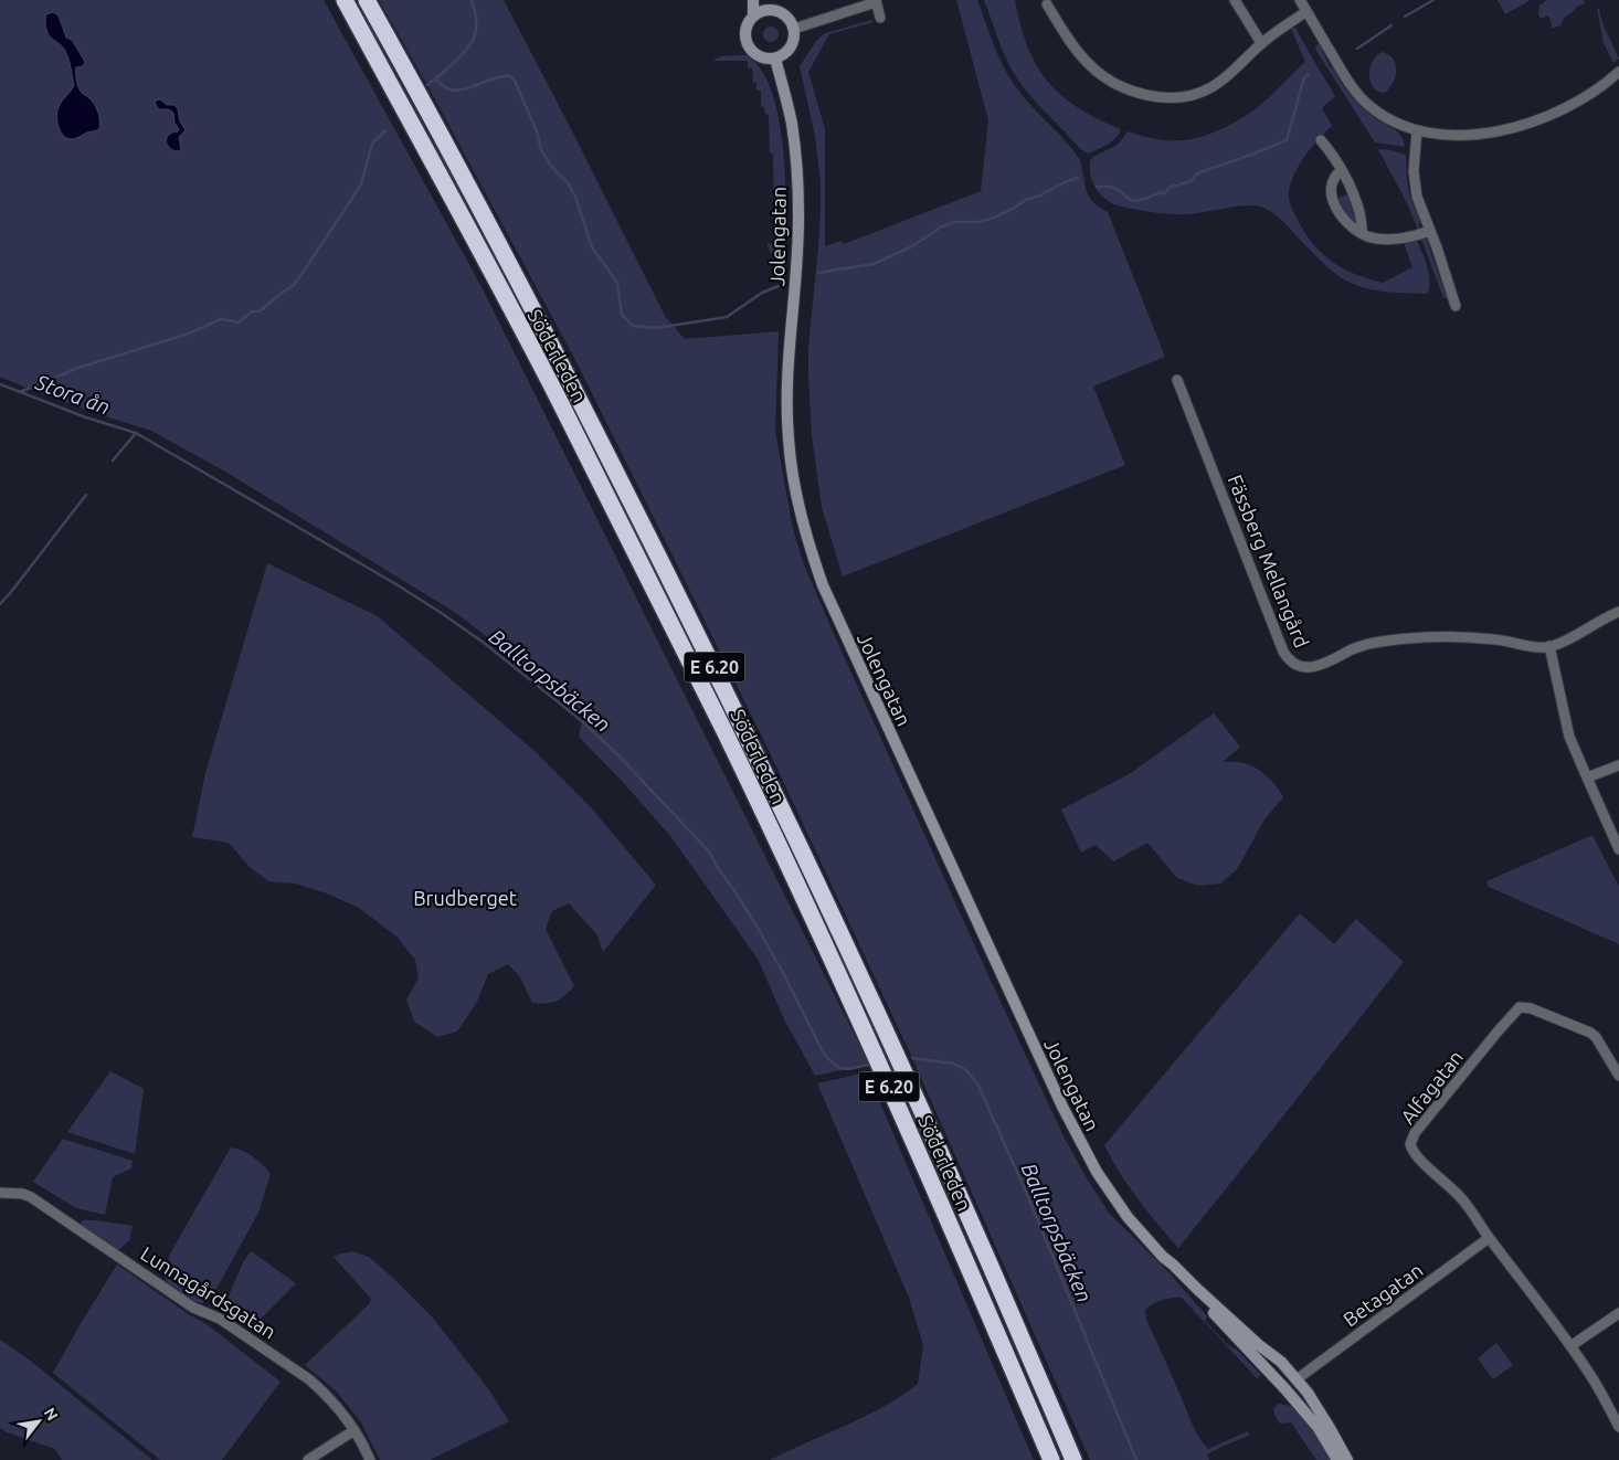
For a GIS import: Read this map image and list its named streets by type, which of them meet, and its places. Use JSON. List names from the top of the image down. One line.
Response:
{"streets":{"highway":["Söderleden","E 6.20"],"street":["Jolengatan","Fässberg Mellangård","Alfagatan","Lunnagårdsgatan","Betagatan"]},"crossings":[["Jolengatan","Betagatan"],["Alfagatan","Betagatan"]],"water":["Stora ån","Balltorpsbäcken"],"parks":["Brudberget"],"north":"top right"}
